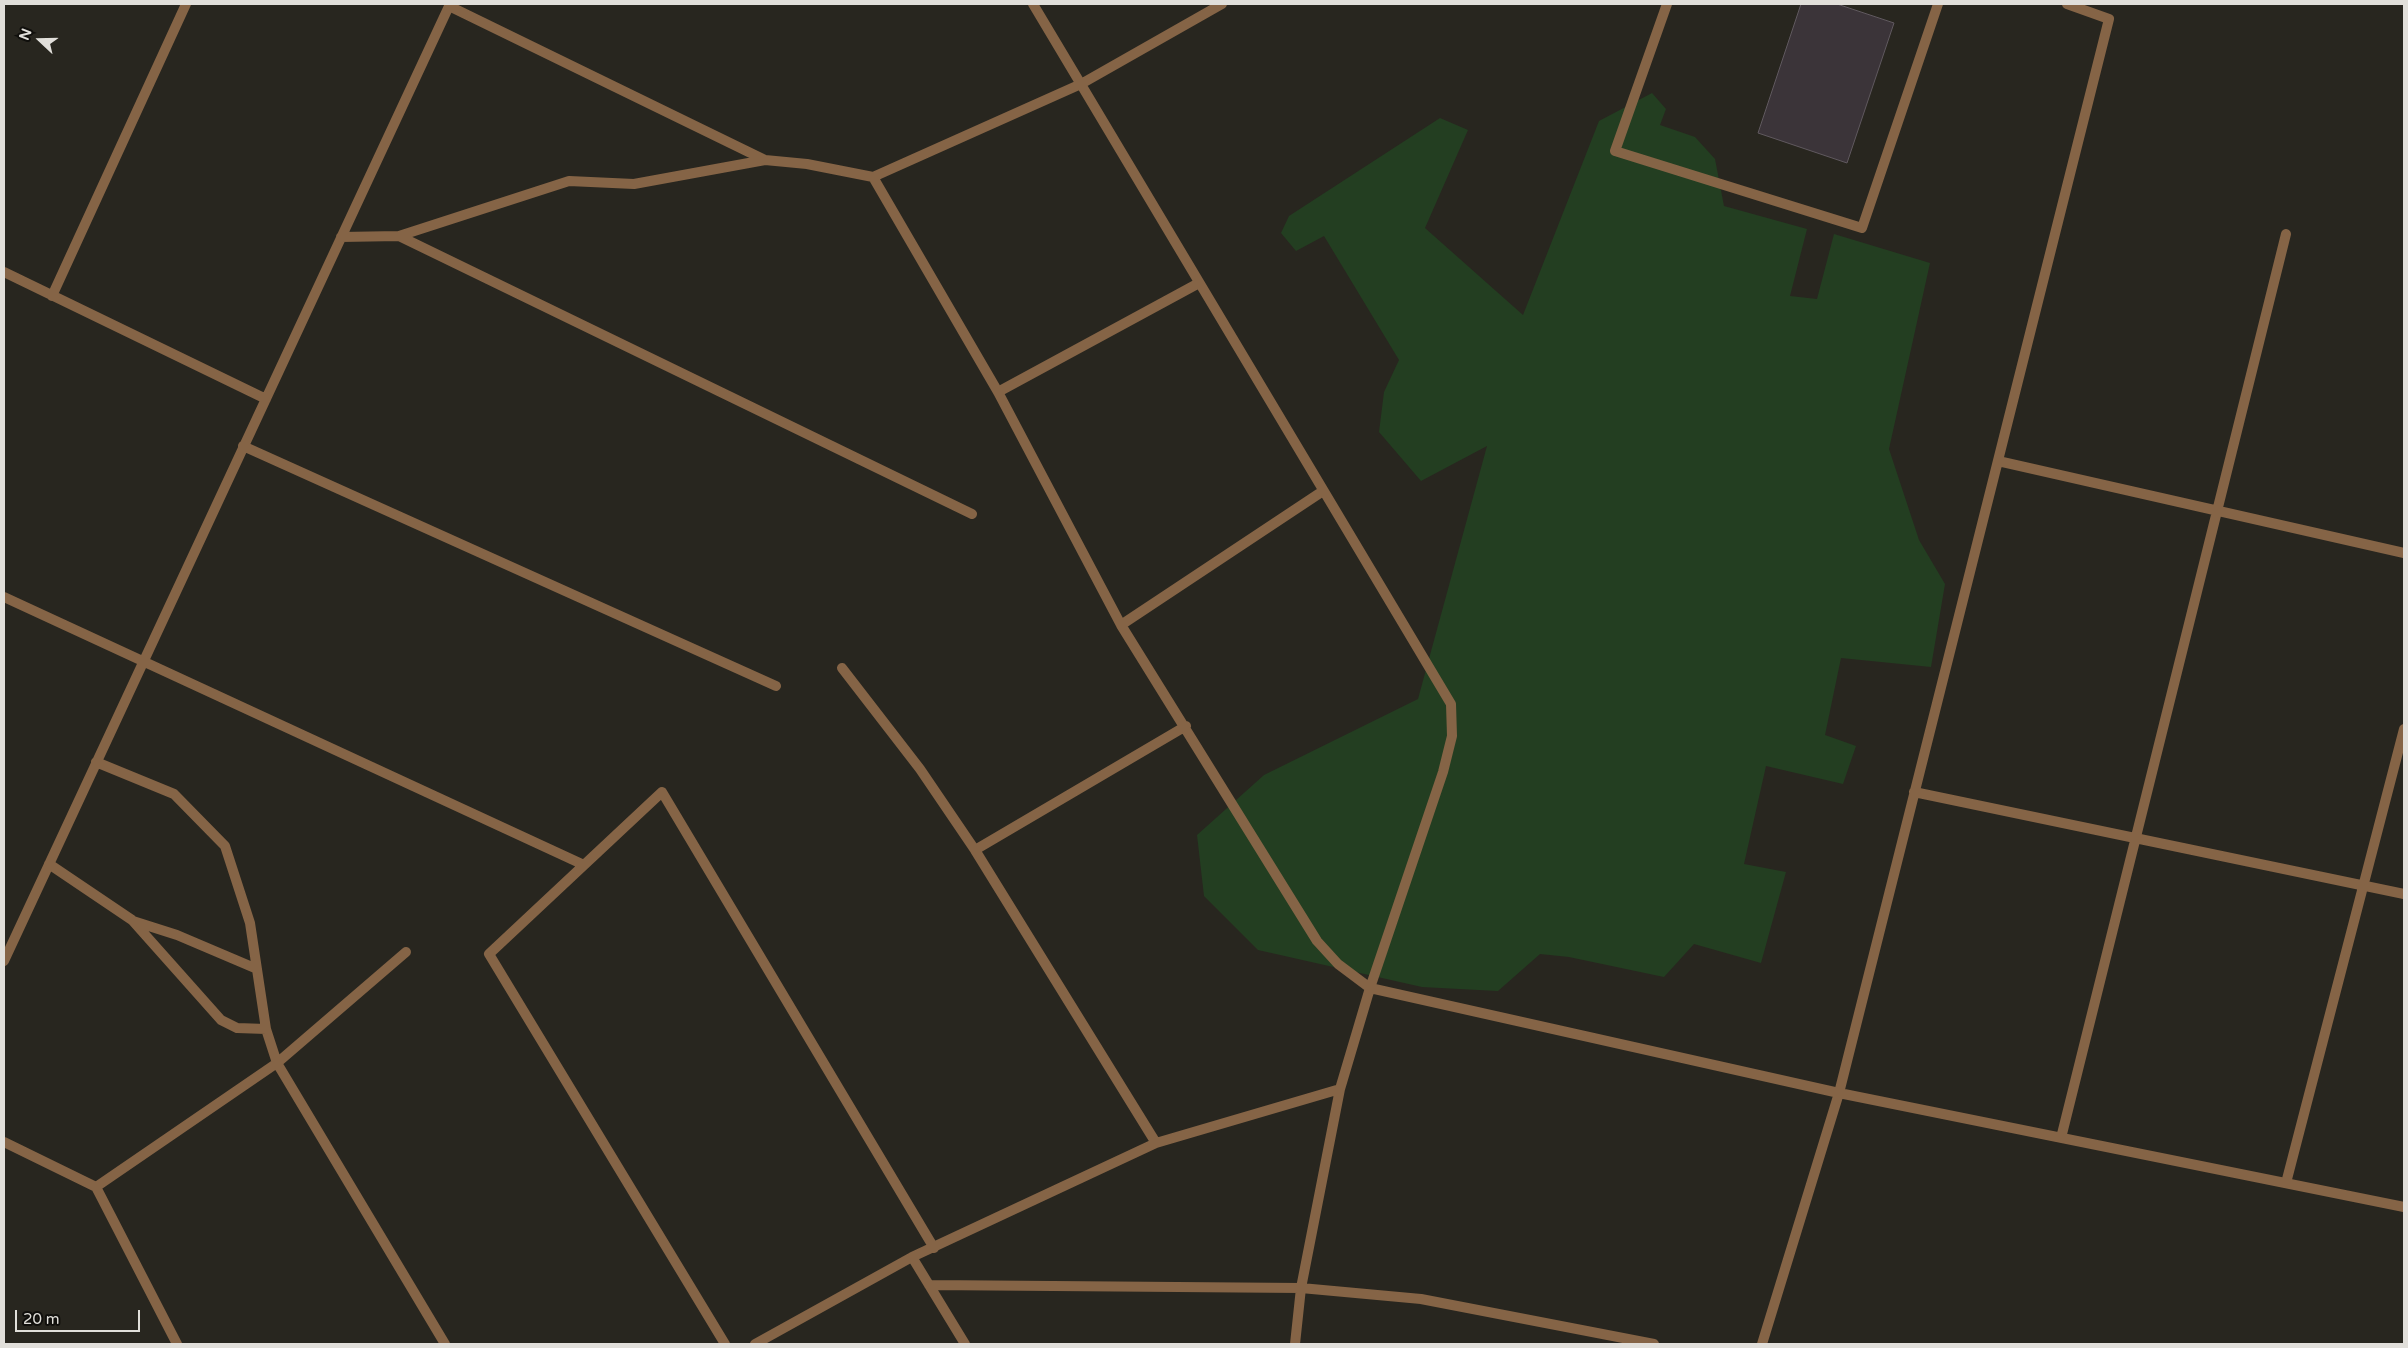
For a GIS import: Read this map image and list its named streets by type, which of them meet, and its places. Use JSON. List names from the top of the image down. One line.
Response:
{"scale_bar":"20 m","north":"left"}
